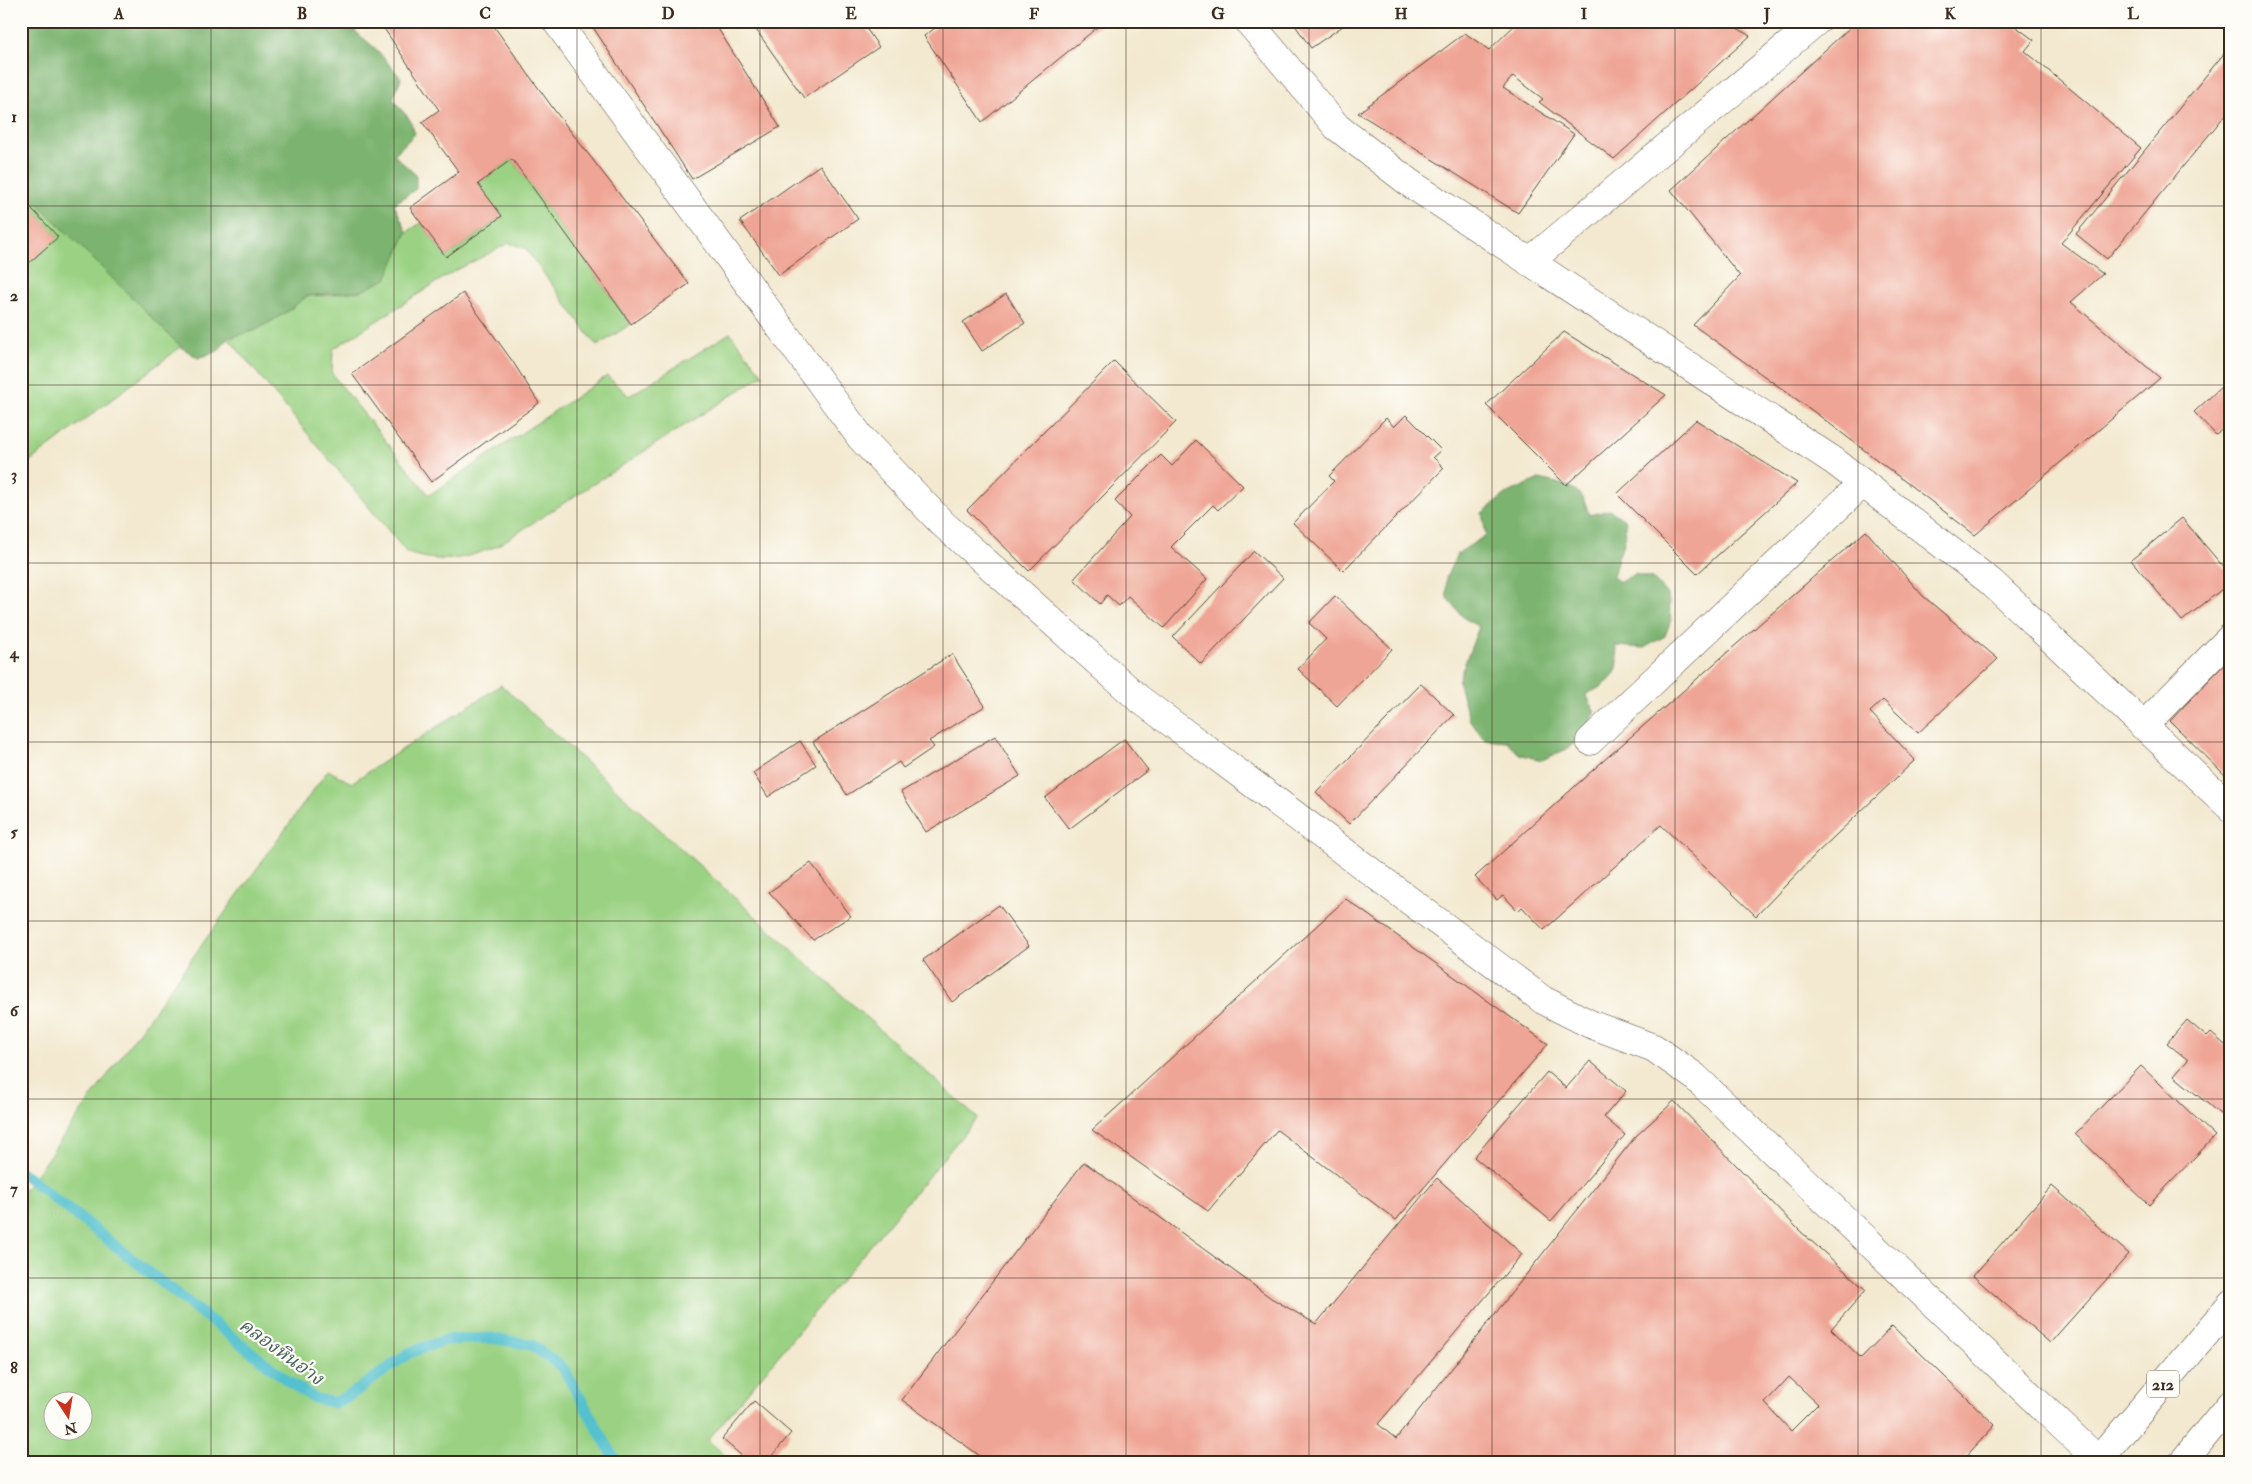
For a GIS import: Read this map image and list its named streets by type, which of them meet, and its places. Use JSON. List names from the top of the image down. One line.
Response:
{"streets":{"street":["212"]},"water":["คลองหินอ่าง"],"north":"bottom","grid":{"columns":["A","B","C","D","E","F","G","H","I","J","K","L"],"rows":["1","2","3","4","5","6","7","8"]}}
